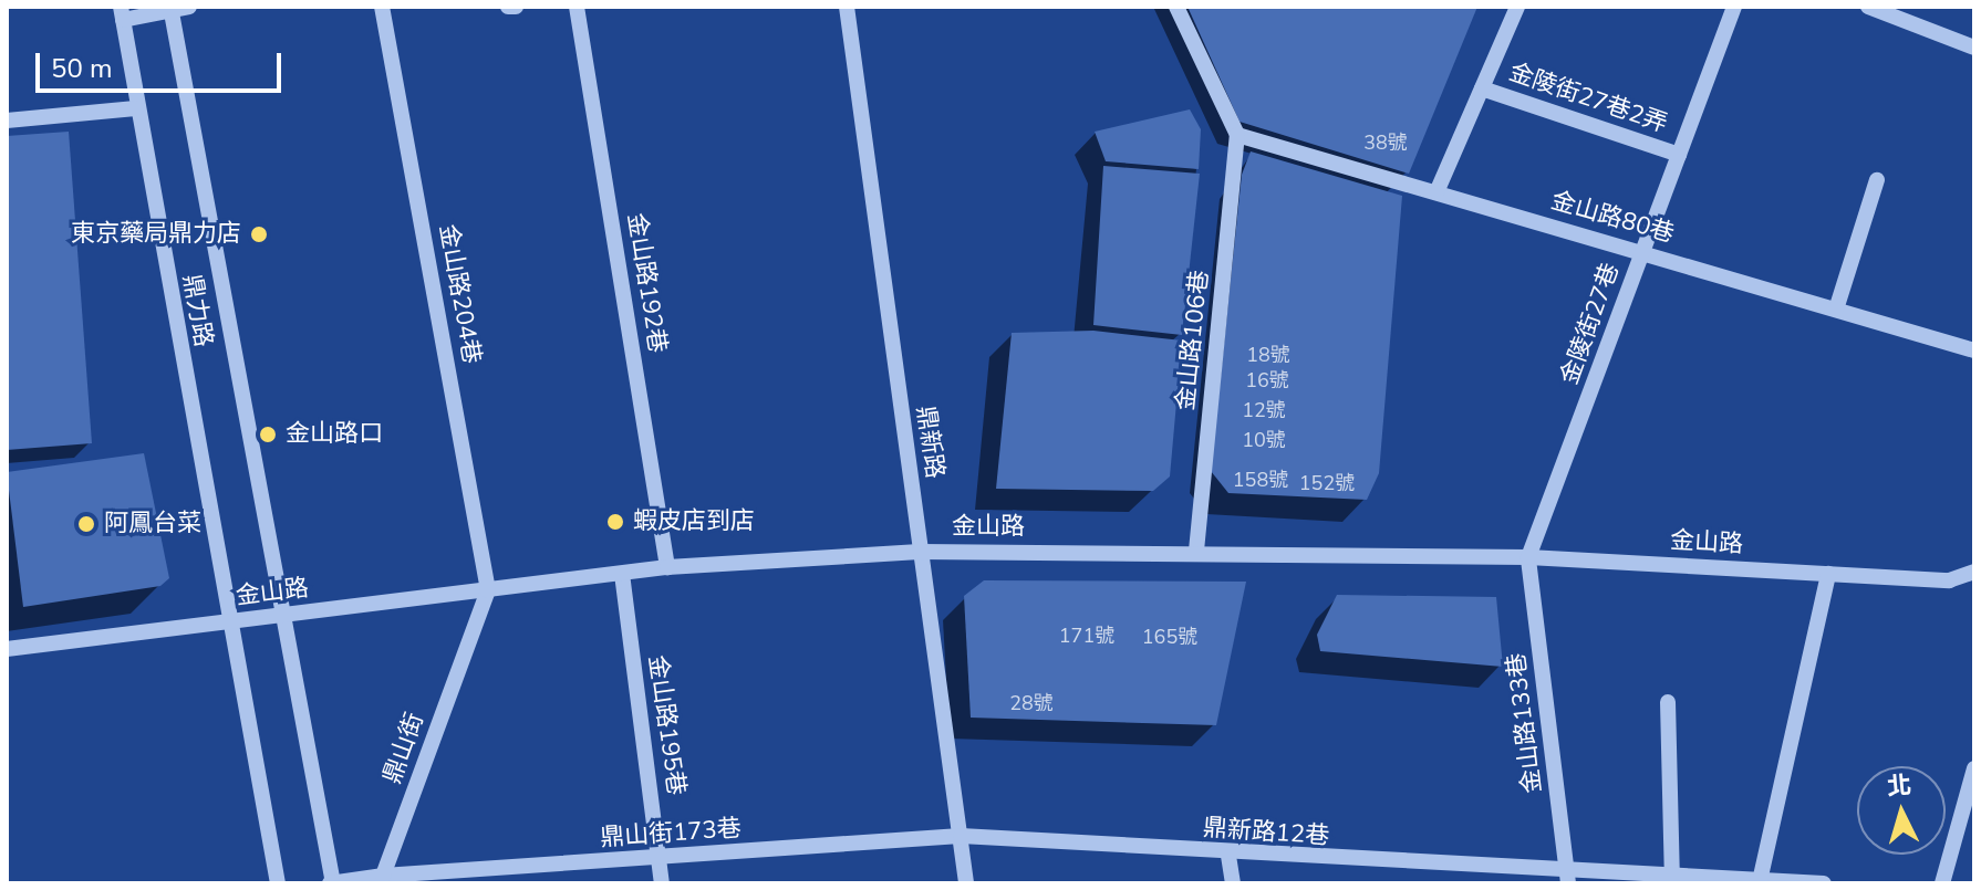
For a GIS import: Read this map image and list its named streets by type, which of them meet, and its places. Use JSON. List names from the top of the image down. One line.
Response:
{"streets":{"street":["金陵街27巷2弄","金山路80巷","金山路192巷","金山路204巷","鼎力路","金陵街27巷","金山路106巷","鼎新路","金山路","金山路133巷","金山路195巷","鼎山街","鼎新路12巷","鼎山街173巷"]},"crossings":[["金陵街27巷2弄","金陵街27巷"],["金山路80巷","金陵街27巷"],["金山路80巷","金山路106巷"],["金山路192巷","金山路"],["金山路204巷","金山路"],["金山路204巷","鼎山街"],["鼎力路","金山路"],["金陵街27巷","金山路"],["金陵街27巷","金山路133巷"],["金山路106巷","金山路"],["鼎新路","金山路"],["鼎新路","鼎新路12巷"],["鼎新路","鼎山街173巷"],["金山路","金山路133巷"],["金山路","金山路195巷"],["金山路","鼎山街"],["金山路133巷","鼎新路12巷"],["金山路195巷","鼎山街173巷"],["鼎山街","鼎山街173巷"],["鼎新路12巷","鼎山街173巷"]],"places":["東京藥局鼎力店","金山路口","蝦皮店到店","阿鳳台菜"],"house_numbers":["38號","18號","16號","12號","10號","158號","152號","171號","165號","28號"],"scale_bar":"50 m","north":"top"}
